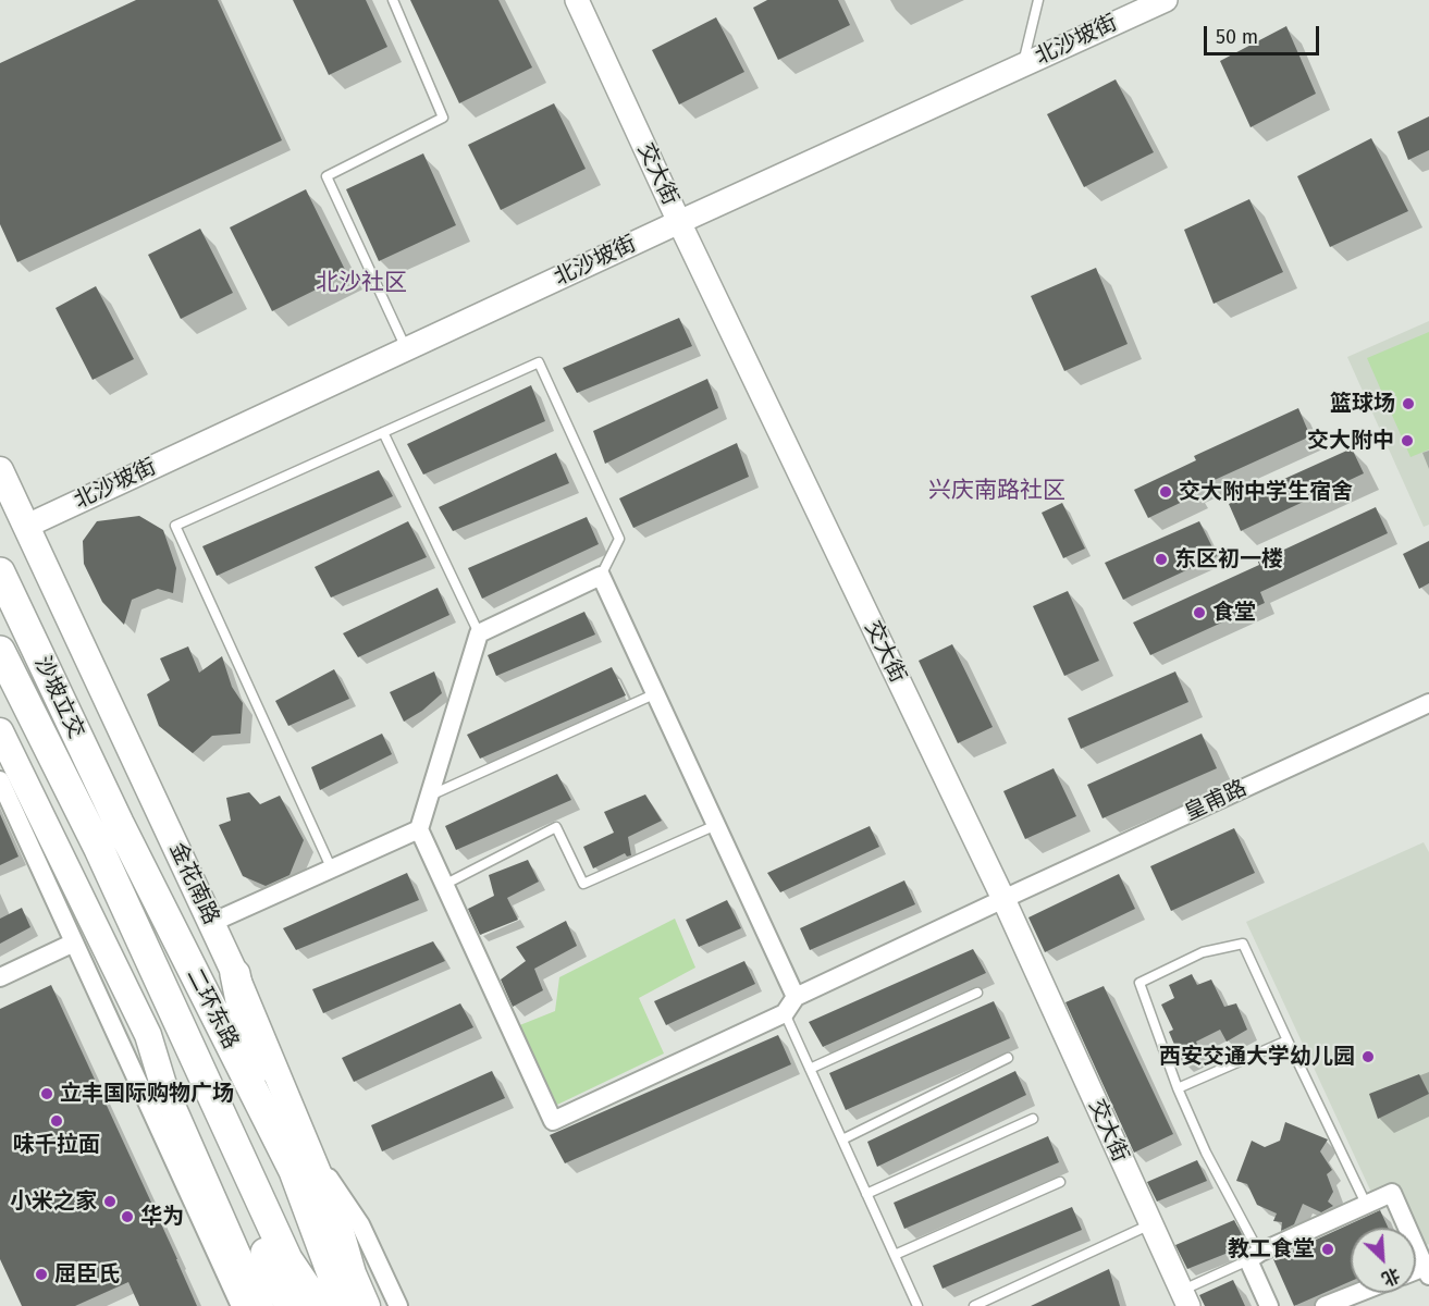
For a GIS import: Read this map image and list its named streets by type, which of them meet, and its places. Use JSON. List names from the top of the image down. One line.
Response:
{"streets":{"highway":["沙坡立交","二环东路"],"main road":["金花南路"],"street":["北沙坡街","交大街","皇甫路"]},"crossings":[["北沙坡街","交大街"],["北沙坡街","金花南路"],["交大街","皇甫路"],["沙坡立交","二环东路"]],"districts":["北沙社区","兴庆南路社区"],"places":["篮球场","交大附中","交大附中学生宿舍","东区初一楼","食堂","西安交通大学幼儿园","立丰国际购物广场","味千拉面","小米之家","华为","教工食堂","屈臣氏"],"scale_bar":"50 m","north":"bottom right"}
